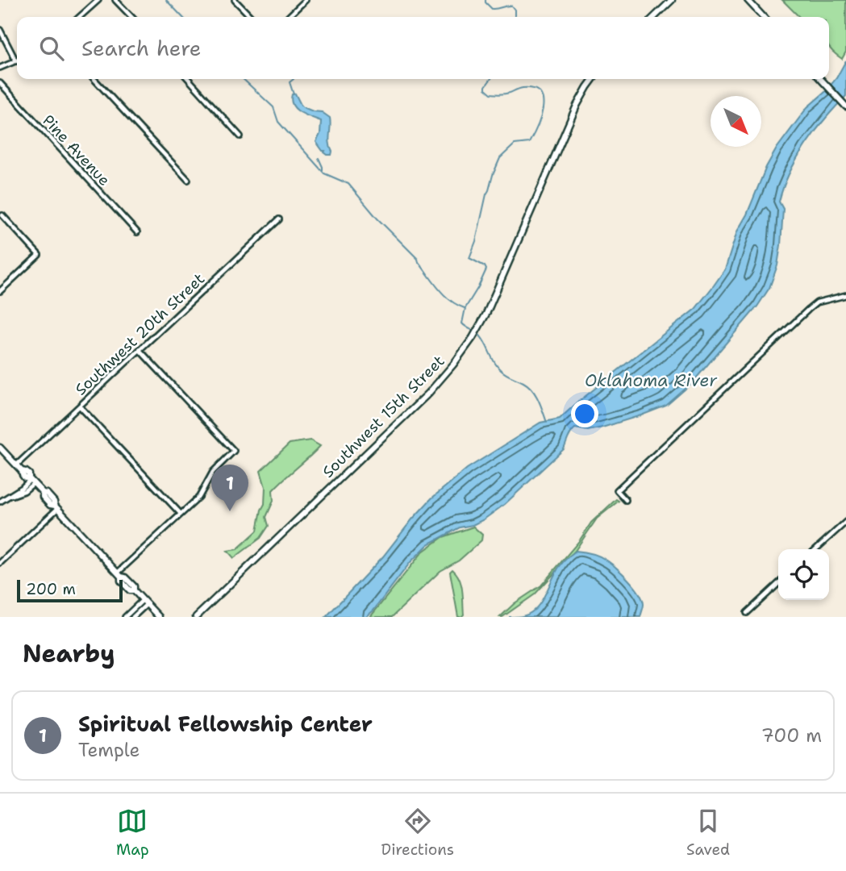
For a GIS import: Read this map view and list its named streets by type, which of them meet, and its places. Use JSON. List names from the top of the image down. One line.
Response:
{"streets":{"main road":["Southwest 15th Street"],"street":["Pine Avenue","Southwest 20th Street"]},"water":["Oklahoma River"],"scale_bar":"200 m","north":"bottom right","page":{"search":"Search here","pins":"1","scale":"200 m","heading":"Nearby","list":[{"mark":"1","name":"Spiritual Fellowship Center","note":"Temple","value":"700 m"}],"nav":["Map","Directions","Saved"]}}
